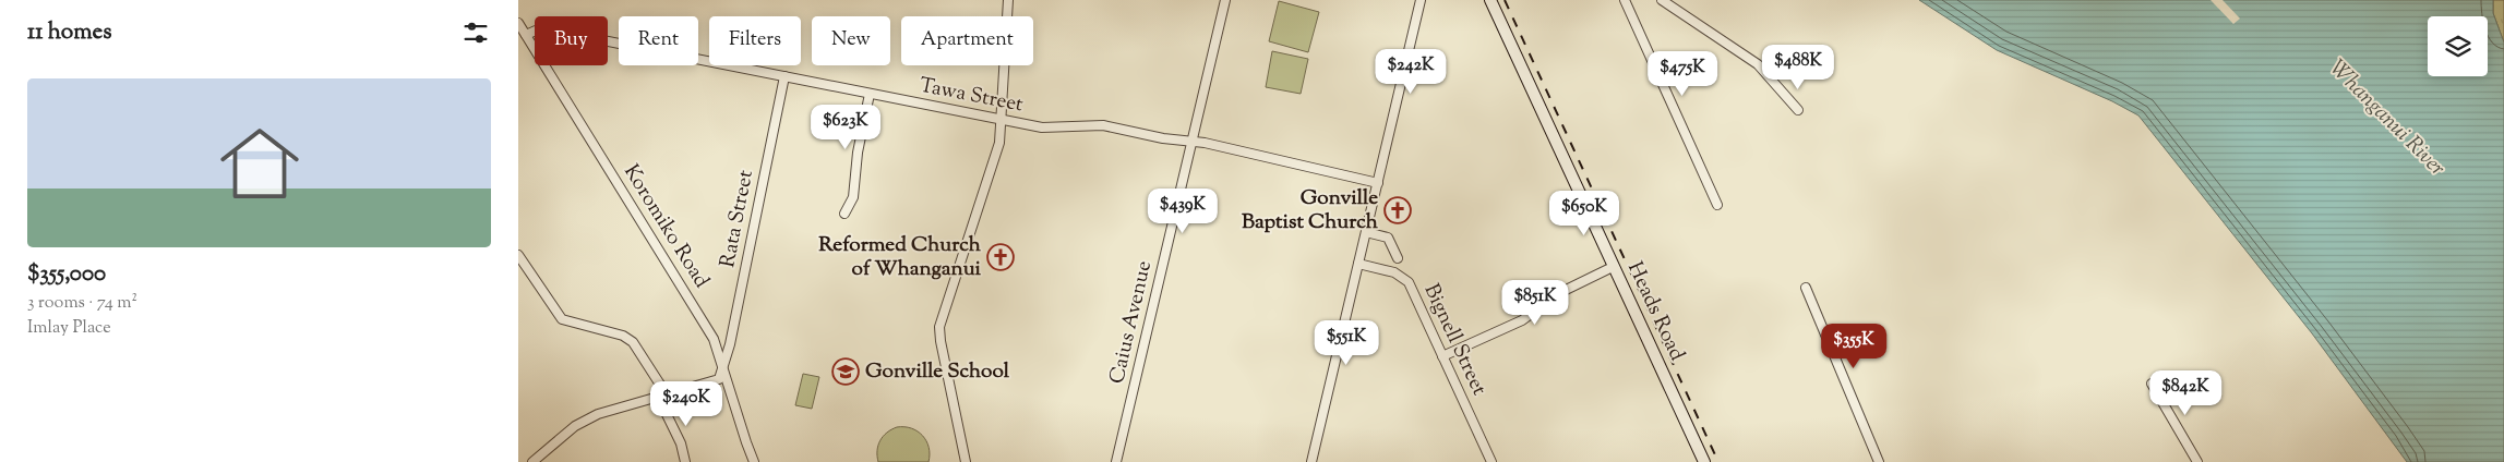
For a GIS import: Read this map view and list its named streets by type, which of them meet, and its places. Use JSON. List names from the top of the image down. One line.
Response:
{"streets":{"main road":["Heads Road"],"street":["Tawa Street","Rata Street","Koromiko Road","Caius Avenue","Bignell Street"]},"crossings":[["Tawa Street","Rata Street"],["Tawa Street","Koromiko Road"],["Tawa Street","Caius Avenue"],["Rata Street","Koromiko Road"]],"water":["Whanganui River"],"places":{"church":["Gonville Baptist Church","Reformed Church of Whanganui"],"school or university":["Gonville School"]},"page":{"heading":"11 homes","chip":["Buy","Rent","Filters","New","Apartment"],"price":["$488K","$242K","$475K","$623K","$439K","$650K","$851K","$551K","$355K","$842K","$240K"],"list":[{"name":"$355,000","note":"3 rooms · 74 m² · Imlay Place"}]}}
